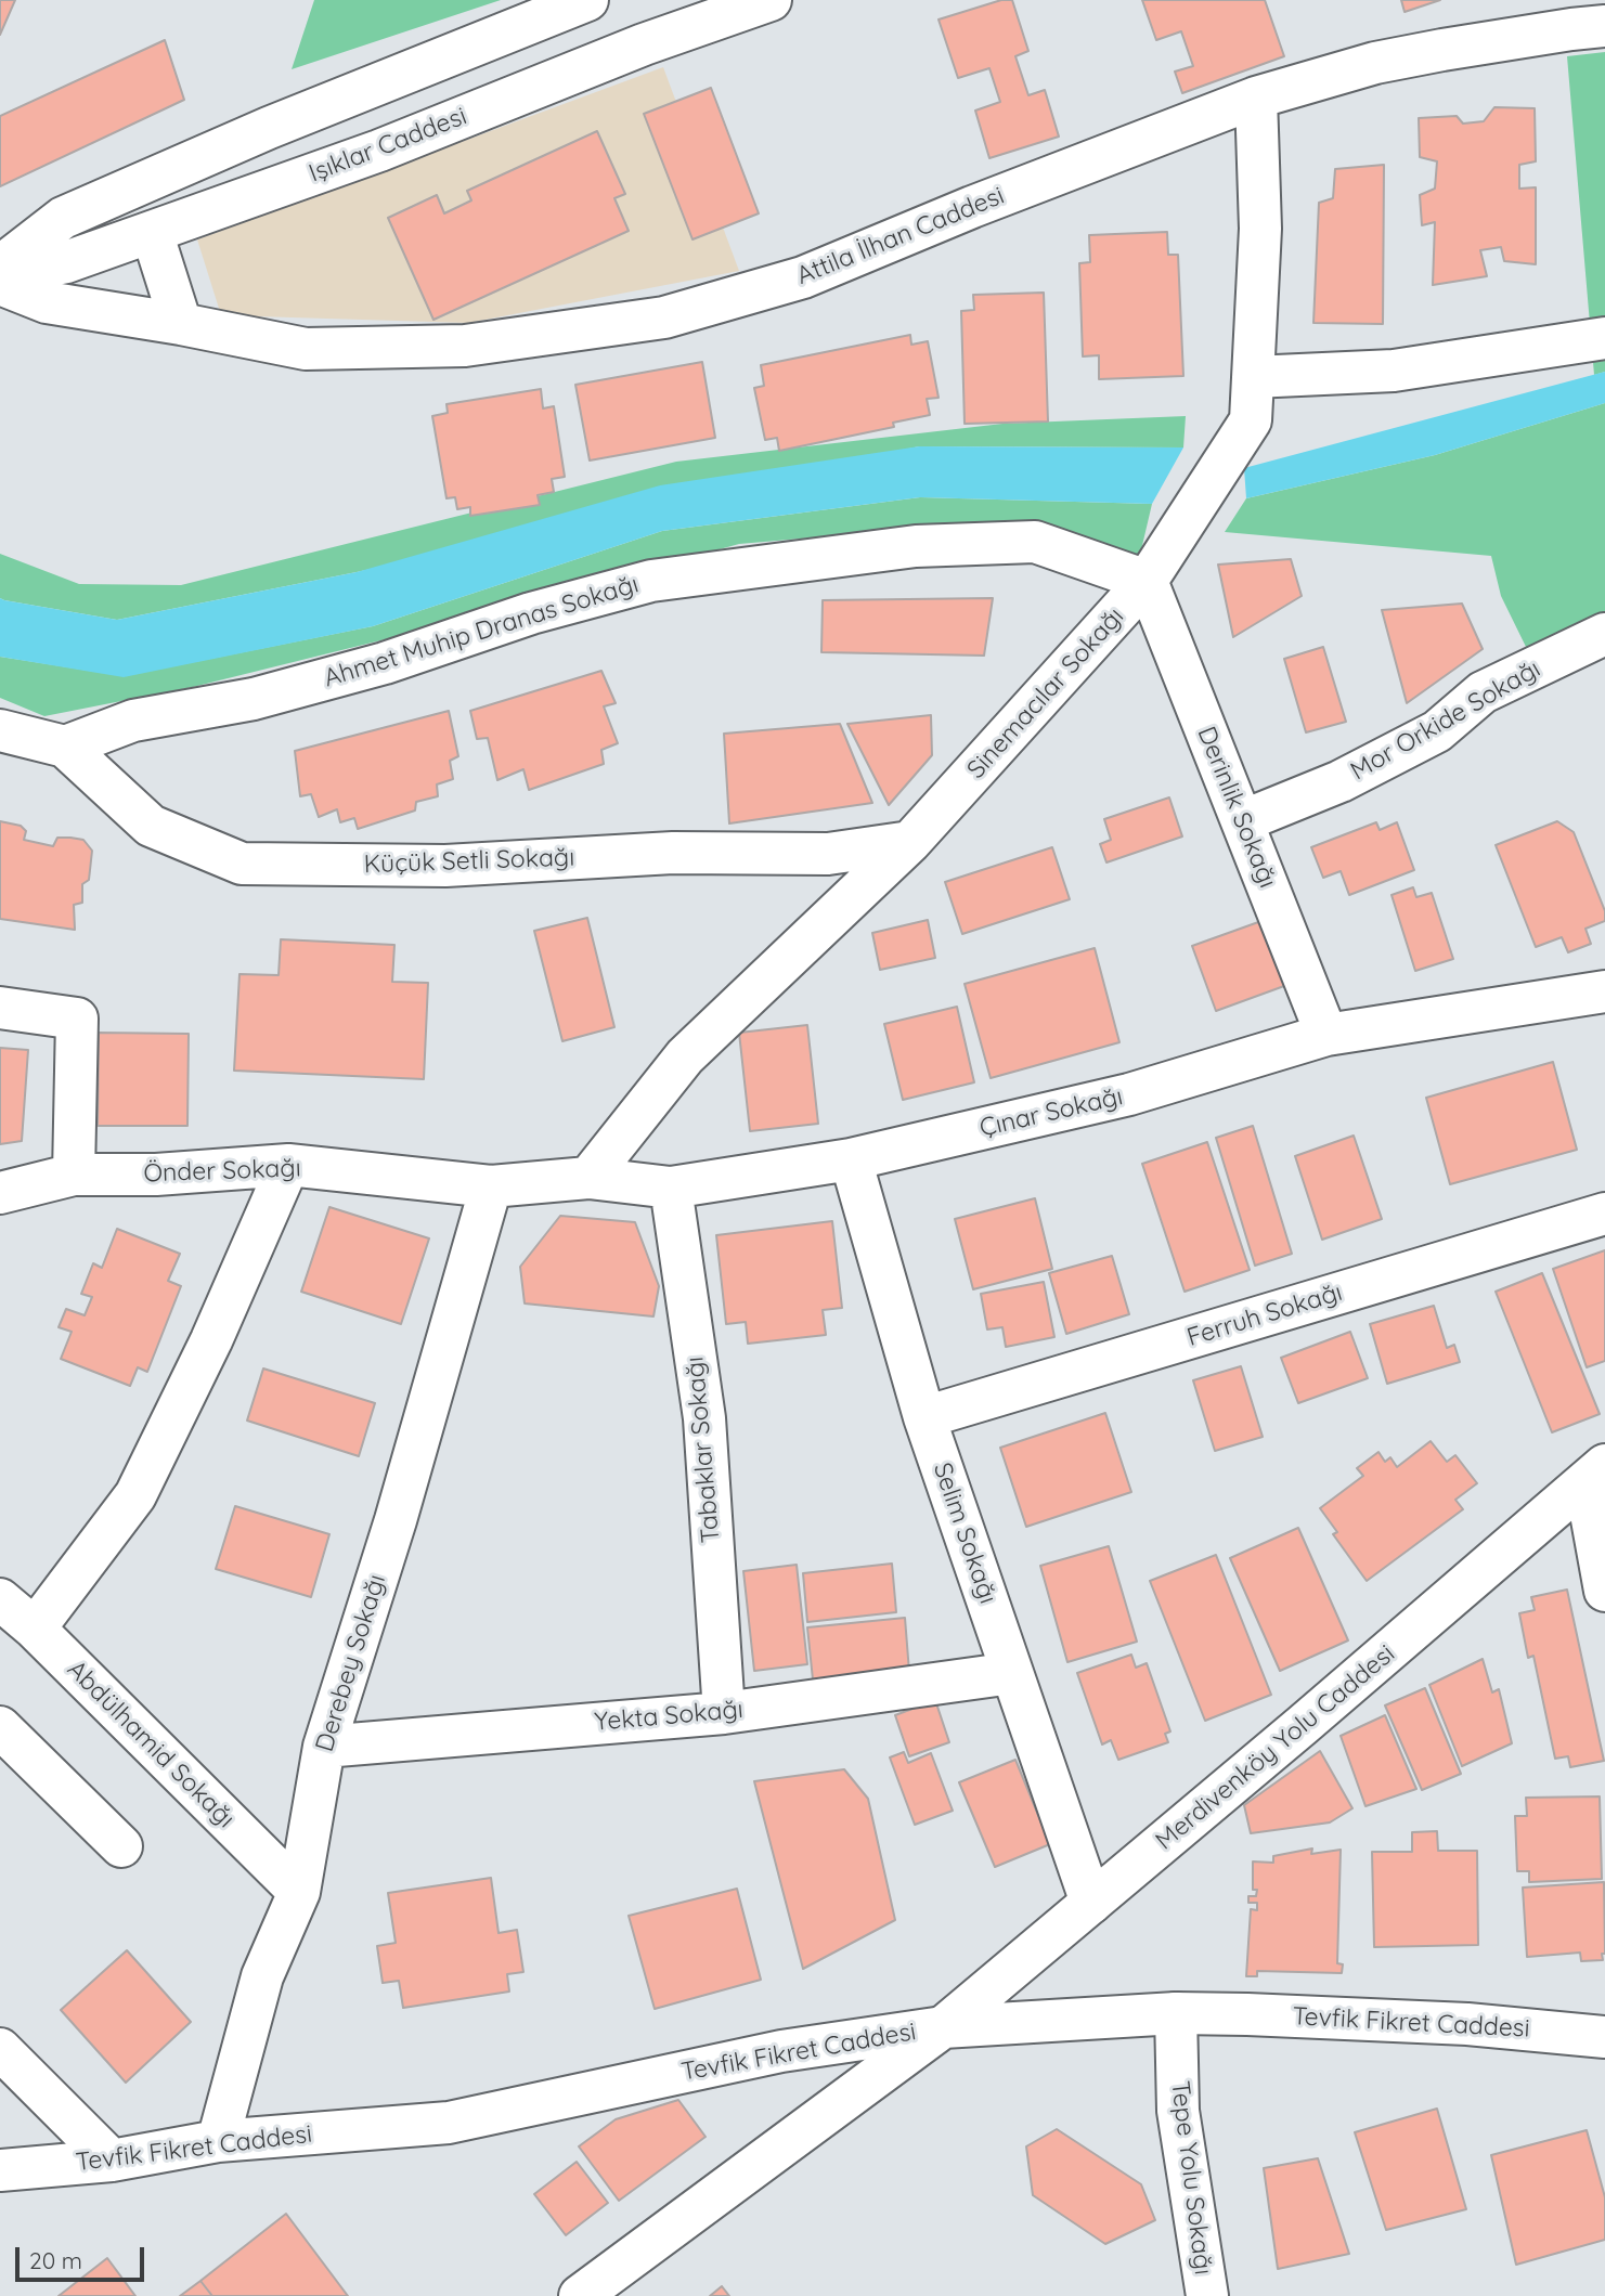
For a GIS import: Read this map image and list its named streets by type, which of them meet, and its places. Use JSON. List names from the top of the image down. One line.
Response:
{"streets":{"street":["Işıklar Caddesi","Attila İlhan Caddesi","Ahmet Muhip Dranas Sokağı","Sinemacılar Sokağı","Mor Orkide Sokağı","Derinlik Sokağı","Küçük Setli Sokağı","Çınar Sokağı","Önder Sokağı","Ferruh Sokağı","Tabaklar Sokağı","Selim Sokağı","Derebey Sokağı","Yekta Sokağı","Abdülhamid Sokağı","Merdivenköy Yolu Caddesi","Tevfik Fikret Caddesi","Tepe Yolu Sokağı"]},"crossings":[["Attila İlhan Caddesi","Sinemacılar Sokağı"],["Ahmet Muhip Dranas Sokağı","Sinemacılar Sokağı"],["Ahmet Muhip Dranas Sokağı","Derinlik Sokağı"],["Ahmet Muhip Dranas Sokağı","Küçük Setli Sokağı"],["Sinemacılar Sokağı","Derinlik Sokağı"],["Sinemacılar Sokağı","Küçük Setli Sokağı"],["Sinemacılar Sokağı","Çınar Sokağı"],["Mor Orkide Sokağı","Derinlik Sokağı"],["Derinlik Sokağı","Çınar Sokağı"],["Çınar Sokağı","Önder Sokağı"],["Çınar Sokağı","Tabaklar Sokağı"],["Çınar Sokağı","Selim Sokağı"],["Çınar Sokağı","Derebey Sokağı"],["Önder Sokağı","Derebey Sokağı"],["Ferruh Sokağı","Selim Sokağı"],["Tabaklar Sokağı","Yekta Sokağı"],["Selim Sokağı","Yekta Sokağı"],["Selim Sokağı","Merdivenköy Yolu Caddesi"],["Derebey Sokağı","Yekta Sokağı"],["Derebey Sokağı","Abdülhamid Sokağı"],["Derebey Sokağı","Tevfik Fikret Caddesi"],["Merdivenköy Yolu Caddesi","Tevfik Fikret Caddesi"],["Tevfik Fikret Caddesi","Tepe Yolu Sokağı"]],"scale_bar":"20 m"}
